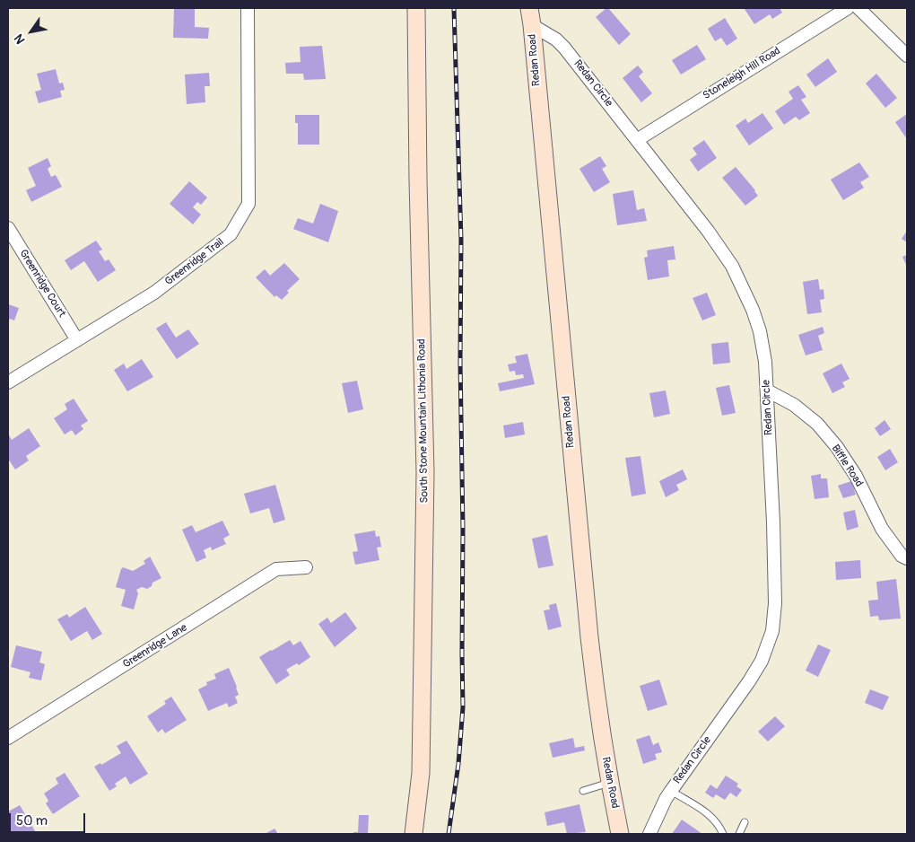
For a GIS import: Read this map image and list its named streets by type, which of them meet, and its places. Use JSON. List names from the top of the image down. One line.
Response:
{"streets":{"main road":["Redan Road","South Stone Mountain Lithonia Road"],"street":["Stoneleigh Hill Road","Redan Circle","Greenridge Trail","Greenridge Court","Biffle Road","Greenridge Lane"]},"crossings":[["Redan Road","Redan Circle"],["Stoneleigh Hill Road","Redan Circle"],["Redan Circle","Biffle Road"],["Greenridge Trail","Greenridge Court"]],"scale_bar":"50 m","north":"bottom left"}
